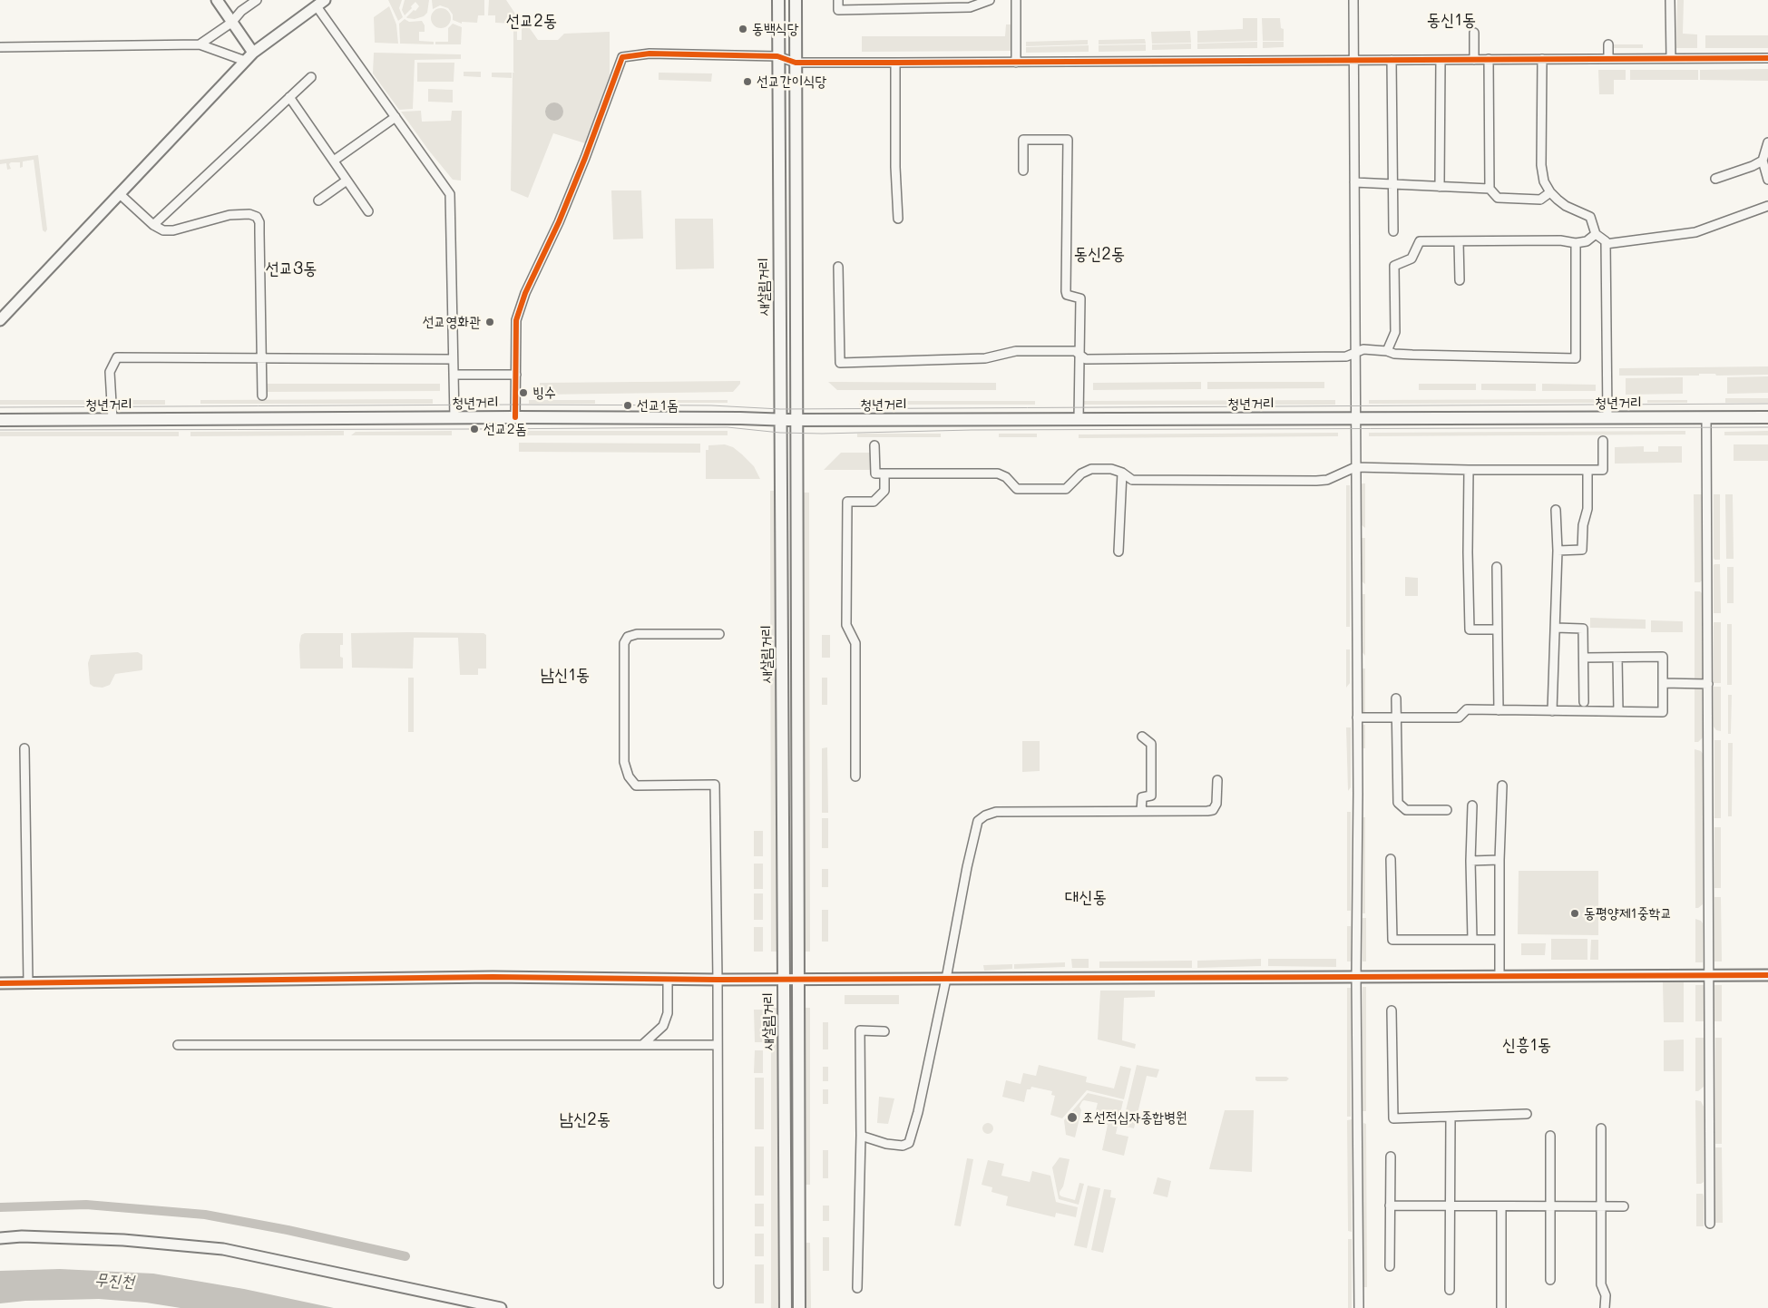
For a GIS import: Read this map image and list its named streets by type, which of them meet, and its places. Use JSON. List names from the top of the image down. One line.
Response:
{"streets":{"main road":["새살림거리","청년거리"]},"crossings":[["새살림거리","청년거리"]],"districts":["동신1동","선교2동","동신2동","선교3동","남신1동","대신동","신흥1동","남신2동"],"water":["무진천"],"places":["동백식당","선교간이식당","선교영화관","빙수","선교1돔","선교2돔","동평양제1중학교","조선적십자종합병원"]}
